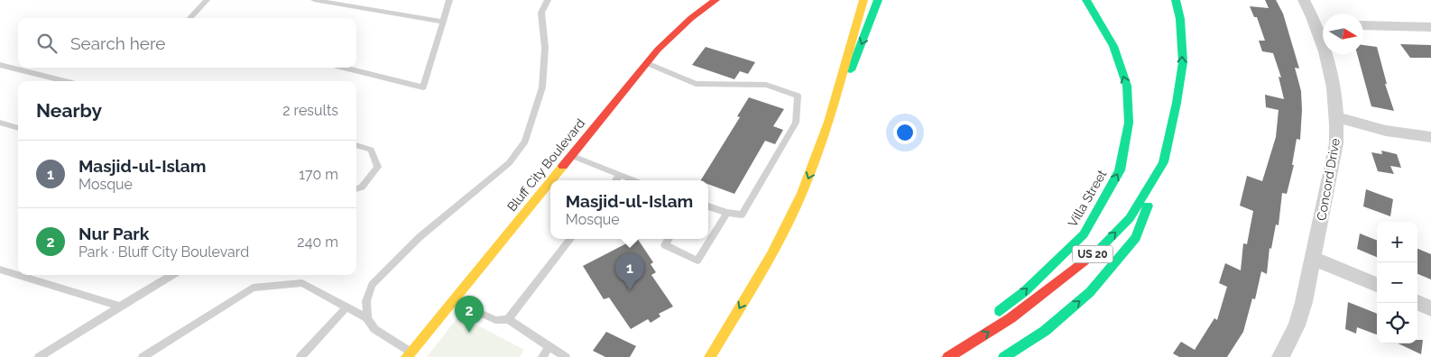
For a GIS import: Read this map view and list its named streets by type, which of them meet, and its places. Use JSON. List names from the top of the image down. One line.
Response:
{"streets":{"main road":["Bluff City Boulevard","Villa Street","US 20"],"street":["Concord Drive"]},"north":"right","page":{"search":"Search here","heading":["Nearby","2 results"],"list":[{"mark":"1","name":"Masjid-ul-Islam","note":"Mosque","value":"170 m"},{"mark":"2","name":"Nur Park","note":"Park · Bluff City Boulevard","value":"240 m"}],"popup":["Masjid-ul-Islam","Mosque"],"map_buttons":["+","−"],"pins":["1","2"]}}
